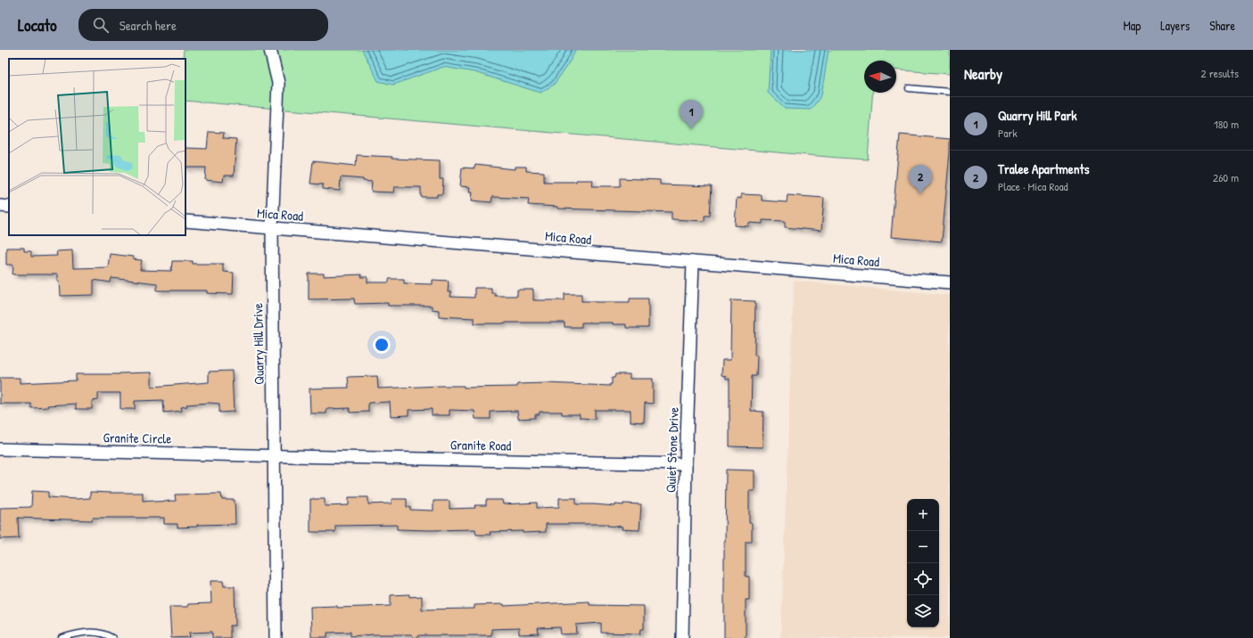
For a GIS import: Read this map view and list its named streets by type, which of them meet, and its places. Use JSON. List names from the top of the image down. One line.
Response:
{"streets":{"street":["Mica Road","Quarry Hill Drive","Granite Circle","Granite Road","Quiet Stone Drive"]},"crossings":[["Mica Road","Quarry Hill Drive"],["Mica Road","Quiet Stone Drive"],["Quarry Hill Drive","Granite Circle"],["Quarry Hill Drive","Granite Road"],["Granite Circle","Granite Road"],["Granite Road","Quiet Stone Drive"]],"north":"left","page":{"header":"Locato","search":"Search here","nav":["Map","Layers","Share"],"heading":["Nearby","2 results"],"list":[{"mark":"1","name":"Quarry Hill Park","note":"Park","value":"180 m"},{"mark":"2","name":"Tralee Apartments","note":"Place · Mica Road","value":"260 m"}],"pins":["1","2"],"map_buttons":["+","−"]}}
